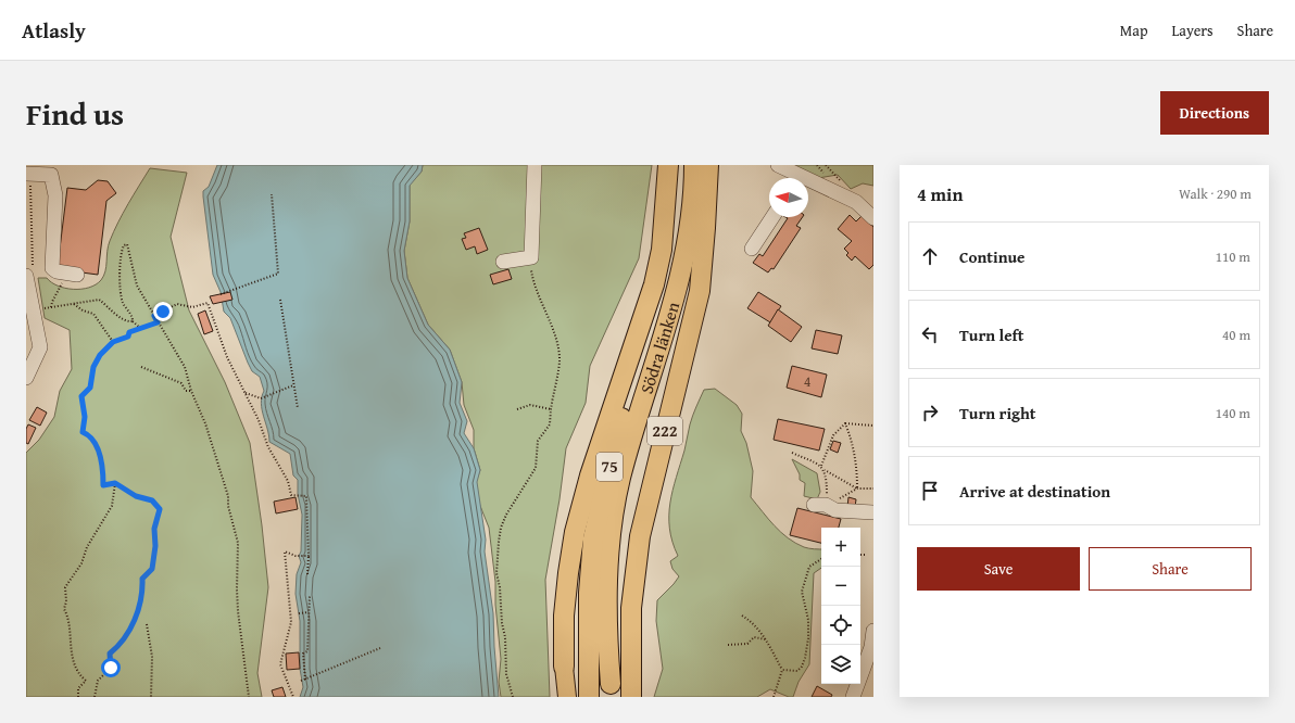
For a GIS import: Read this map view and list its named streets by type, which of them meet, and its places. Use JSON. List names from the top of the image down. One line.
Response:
{"streets":{"highway":["Södra länken","222","75"]},"house_numbers":["4"],"north":"left","page":{"header":"Atlasly","nav":["Map","Layers","Share"],"title":"Find us","buttons":["Directions",["Save","Share"]],"heading":["4 min","Walk · 290 m"],"list":[["Continue","110 m"],["Turn left","40 m"],["Turn right","140 m"],"Arrive at destination"],"map_buttons":["+","−"]}}
